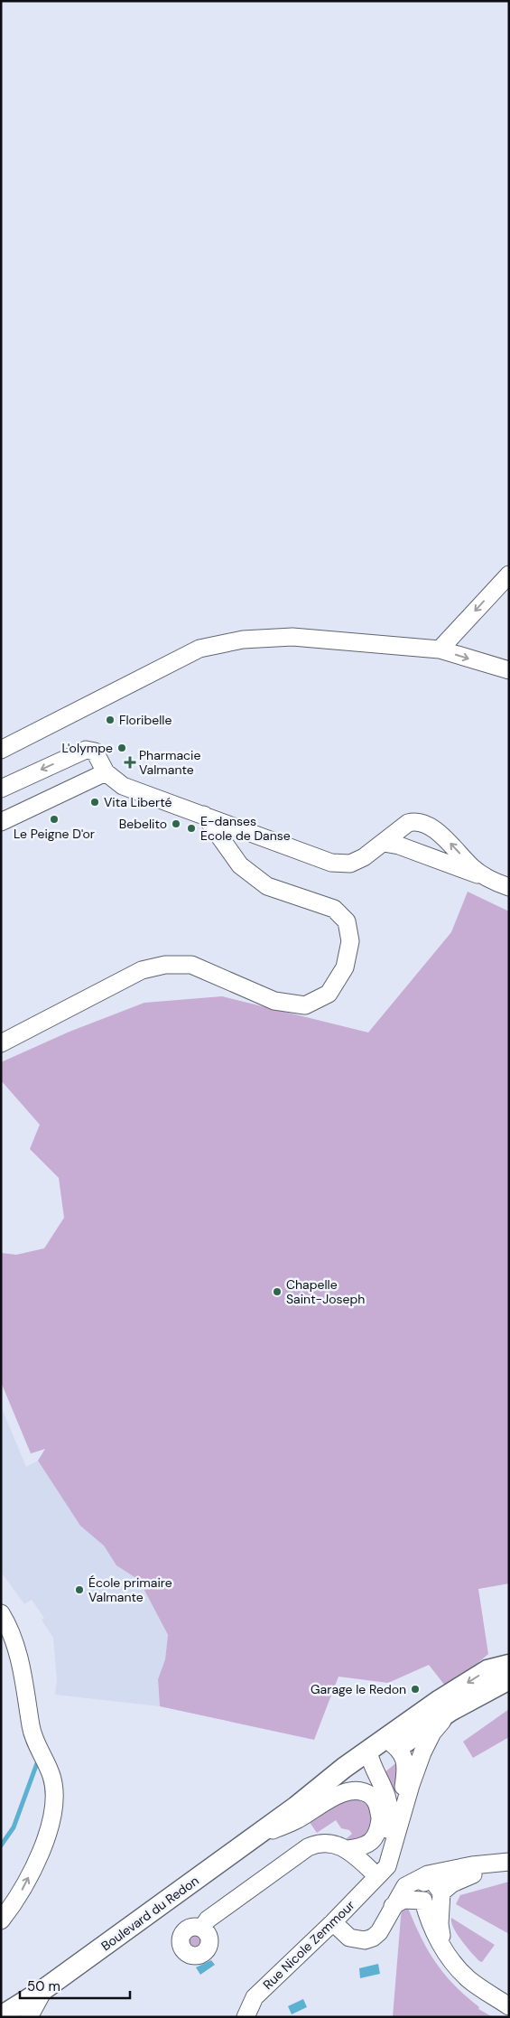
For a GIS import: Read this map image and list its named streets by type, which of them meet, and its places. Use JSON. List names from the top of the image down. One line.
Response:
{"streets":{"street":["Boulevard du Redon","Rue Nicole Zemmour"]},"crossings":[["Boulevard du Redon","Rue Nicole Zemmour"]],"places":{"other":["Floribelle","L'olympe","Vita Liberté","Le Peigne D'or","Bebelito","E-danses Ecole de Danse","Chapelle Saint-Joseph","École primaire Valmante","Garage le Redon"],"health":["Pharmacie Valmante"]},"scale_bar":"50 m"}
